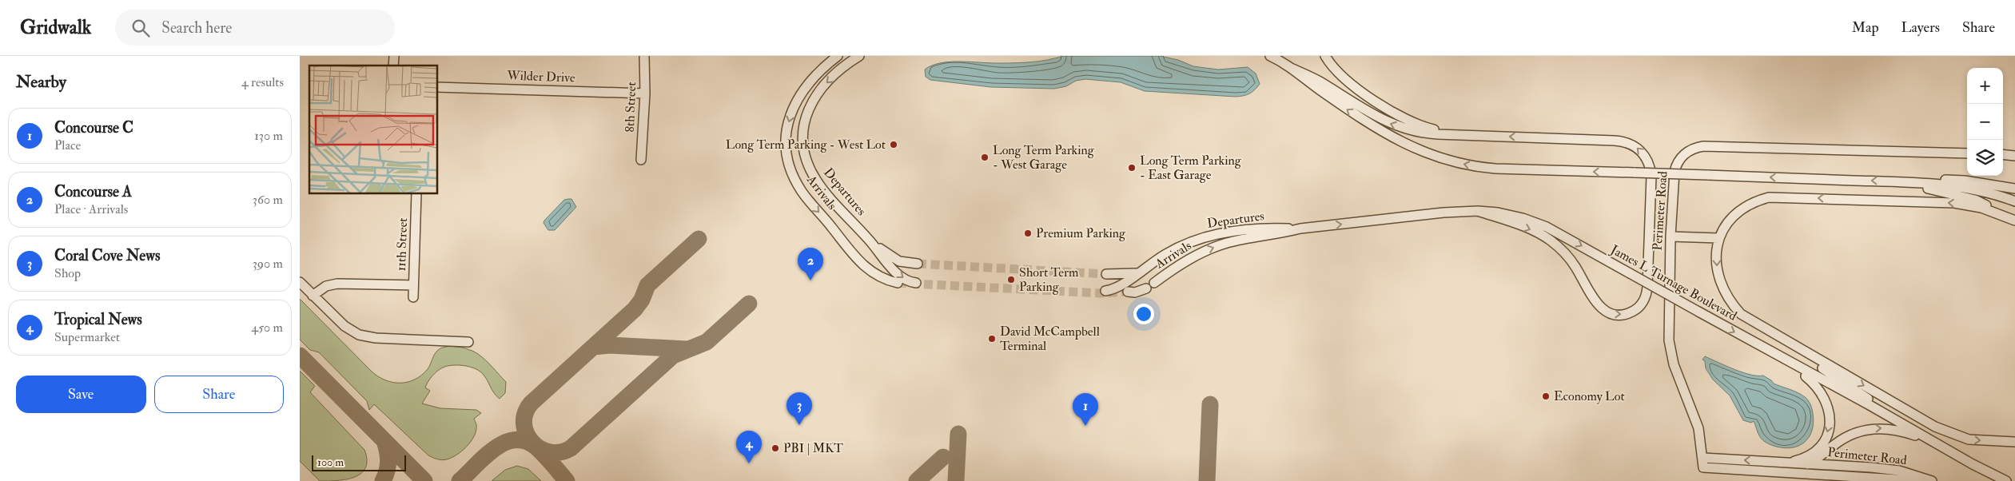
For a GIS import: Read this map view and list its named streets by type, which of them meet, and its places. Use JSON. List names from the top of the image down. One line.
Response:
{"streets":{"street":["Wilder Drive","8th Street","Departures","Arrivals","Perimeter Road","11th Street","James L Turnage Boulevard"]},"crossings":[["Wilder Drive","8th Street"],["Departures","Arrivals"],["Departures","James L Turnage Boulevard"],["Arrivals","James L Turnage Boulevard"]],"places":["Long Term Parking - West Lot","Long Term Parking - West Garage","Long Term Parking - East Garage","Premium Parking","Short Term Parking","David McCampbell Terminal","Economy Lot","PBI | MKT"],"scale_bar":"100 m","page":{"header":"Gridwalk","search":"Search here","nav":["Map","Layers","Share"],"heading":["Nearby","4 results"],"map_buttons":["+","−"],"list":[{"mark":"1","name":"Concourse C","note":"Place","value":"130 m"},{"mark":"2","name":"Concourse A","note":"Place · Arrivals","value":"360 m"},{"mark":"3","name":"Coral Cove News","note":"Shop","value":"390 m"},{"mark":"4","name":"Tropical News","note":"Supermarket","value":"450 m"}],"pins":["2","3","1","4"],"buttons":["Save","Share"],"scale":"100 m"}}
